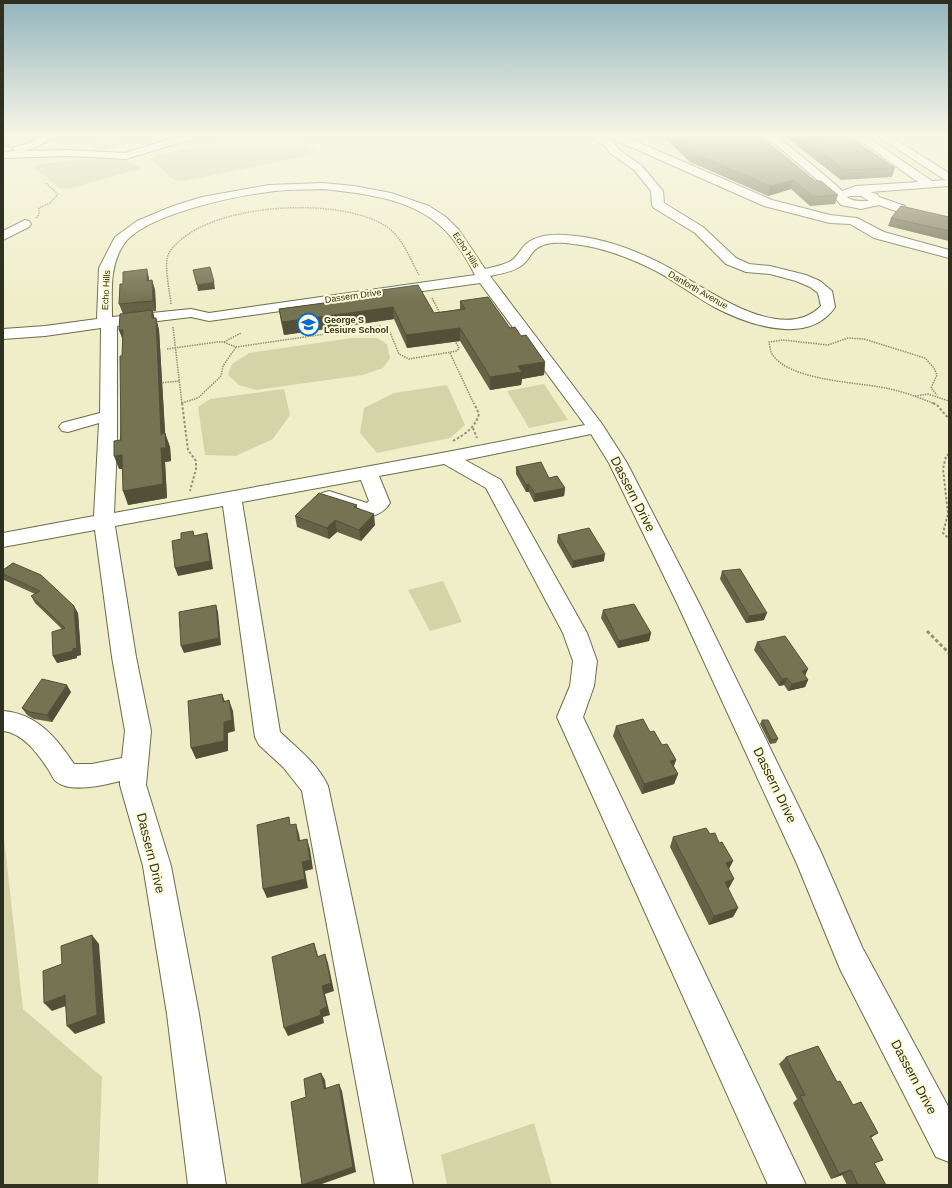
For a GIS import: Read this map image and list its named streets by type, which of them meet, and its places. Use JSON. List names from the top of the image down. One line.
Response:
{"streets":{"main road":["Echo Hills","Danforth Avenue","Dassern Drive"]},"crossings":[["Echo Hills","Danforth Avenue"],["Echo Hills","Dassern Drive"],["Danforth Avenue","Dassern Drive"]],"places":{"school or university":["George S Lesiure School"]}}
